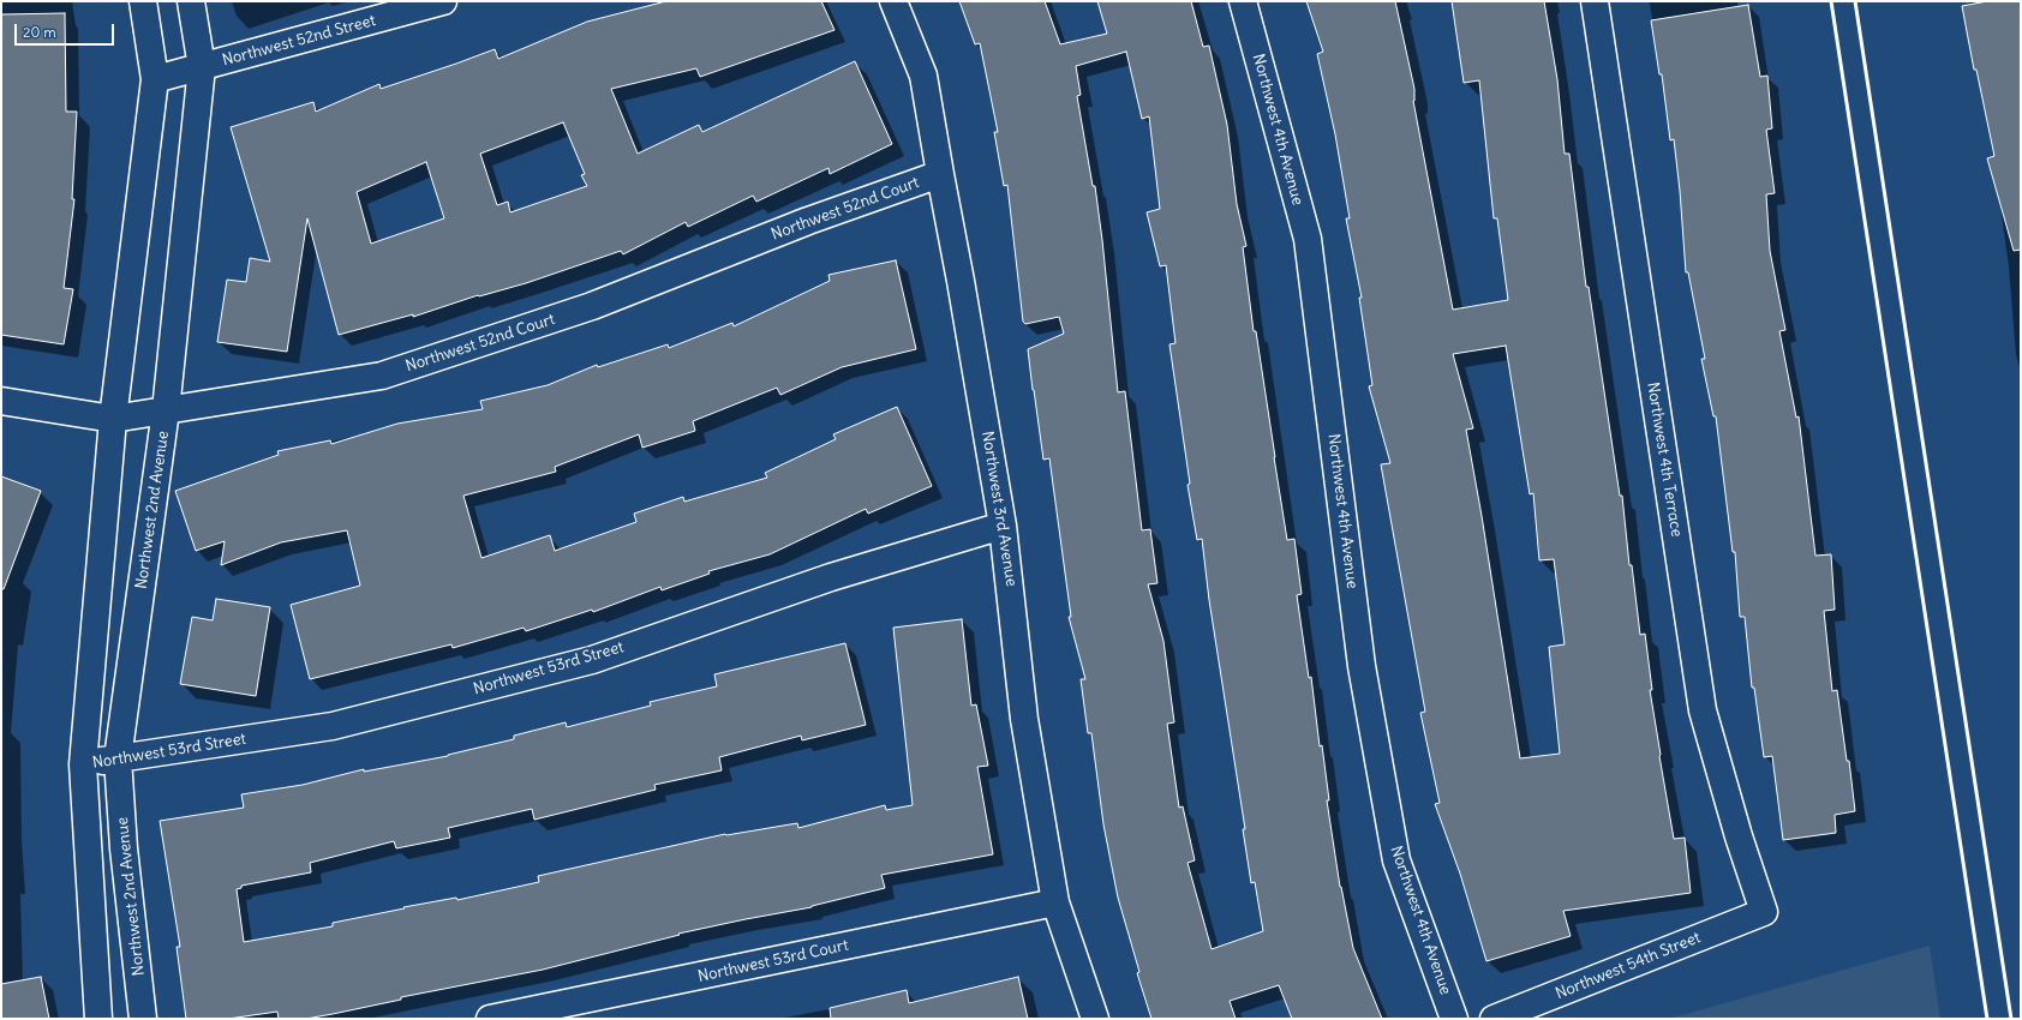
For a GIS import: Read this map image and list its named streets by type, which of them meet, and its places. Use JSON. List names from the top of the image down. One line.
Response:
{"streets":{"street":["Northwest 52nd Street","Northwest 4th Avenue","Northwest 52nd Court","Northwest 4th Terrace","Northwest 3rd Avenue","Northwest 2nd Avenue","Northwest 53rd Street","Northwest 53rd Court","Northwest 54th Street"]},"crossings":[["Northwest 52nd Street","Northwest 2nd Avenue"],["Northwest 52nd Court","Northwest 3rd Avenue"],["Northwest 52nd Court","Northwest 2nd Avenue"],["Northwest 4th Terrace","Northwest 54th Street"],["Northwest 3rd Avenue","Northwest 53rd Street"],["Northwest 3rd Avenue","Northwest 53rd Court"],["Northwest 2nd Avenue","Northwest 53rd Street"]],"scale_bar":"20 m"}
